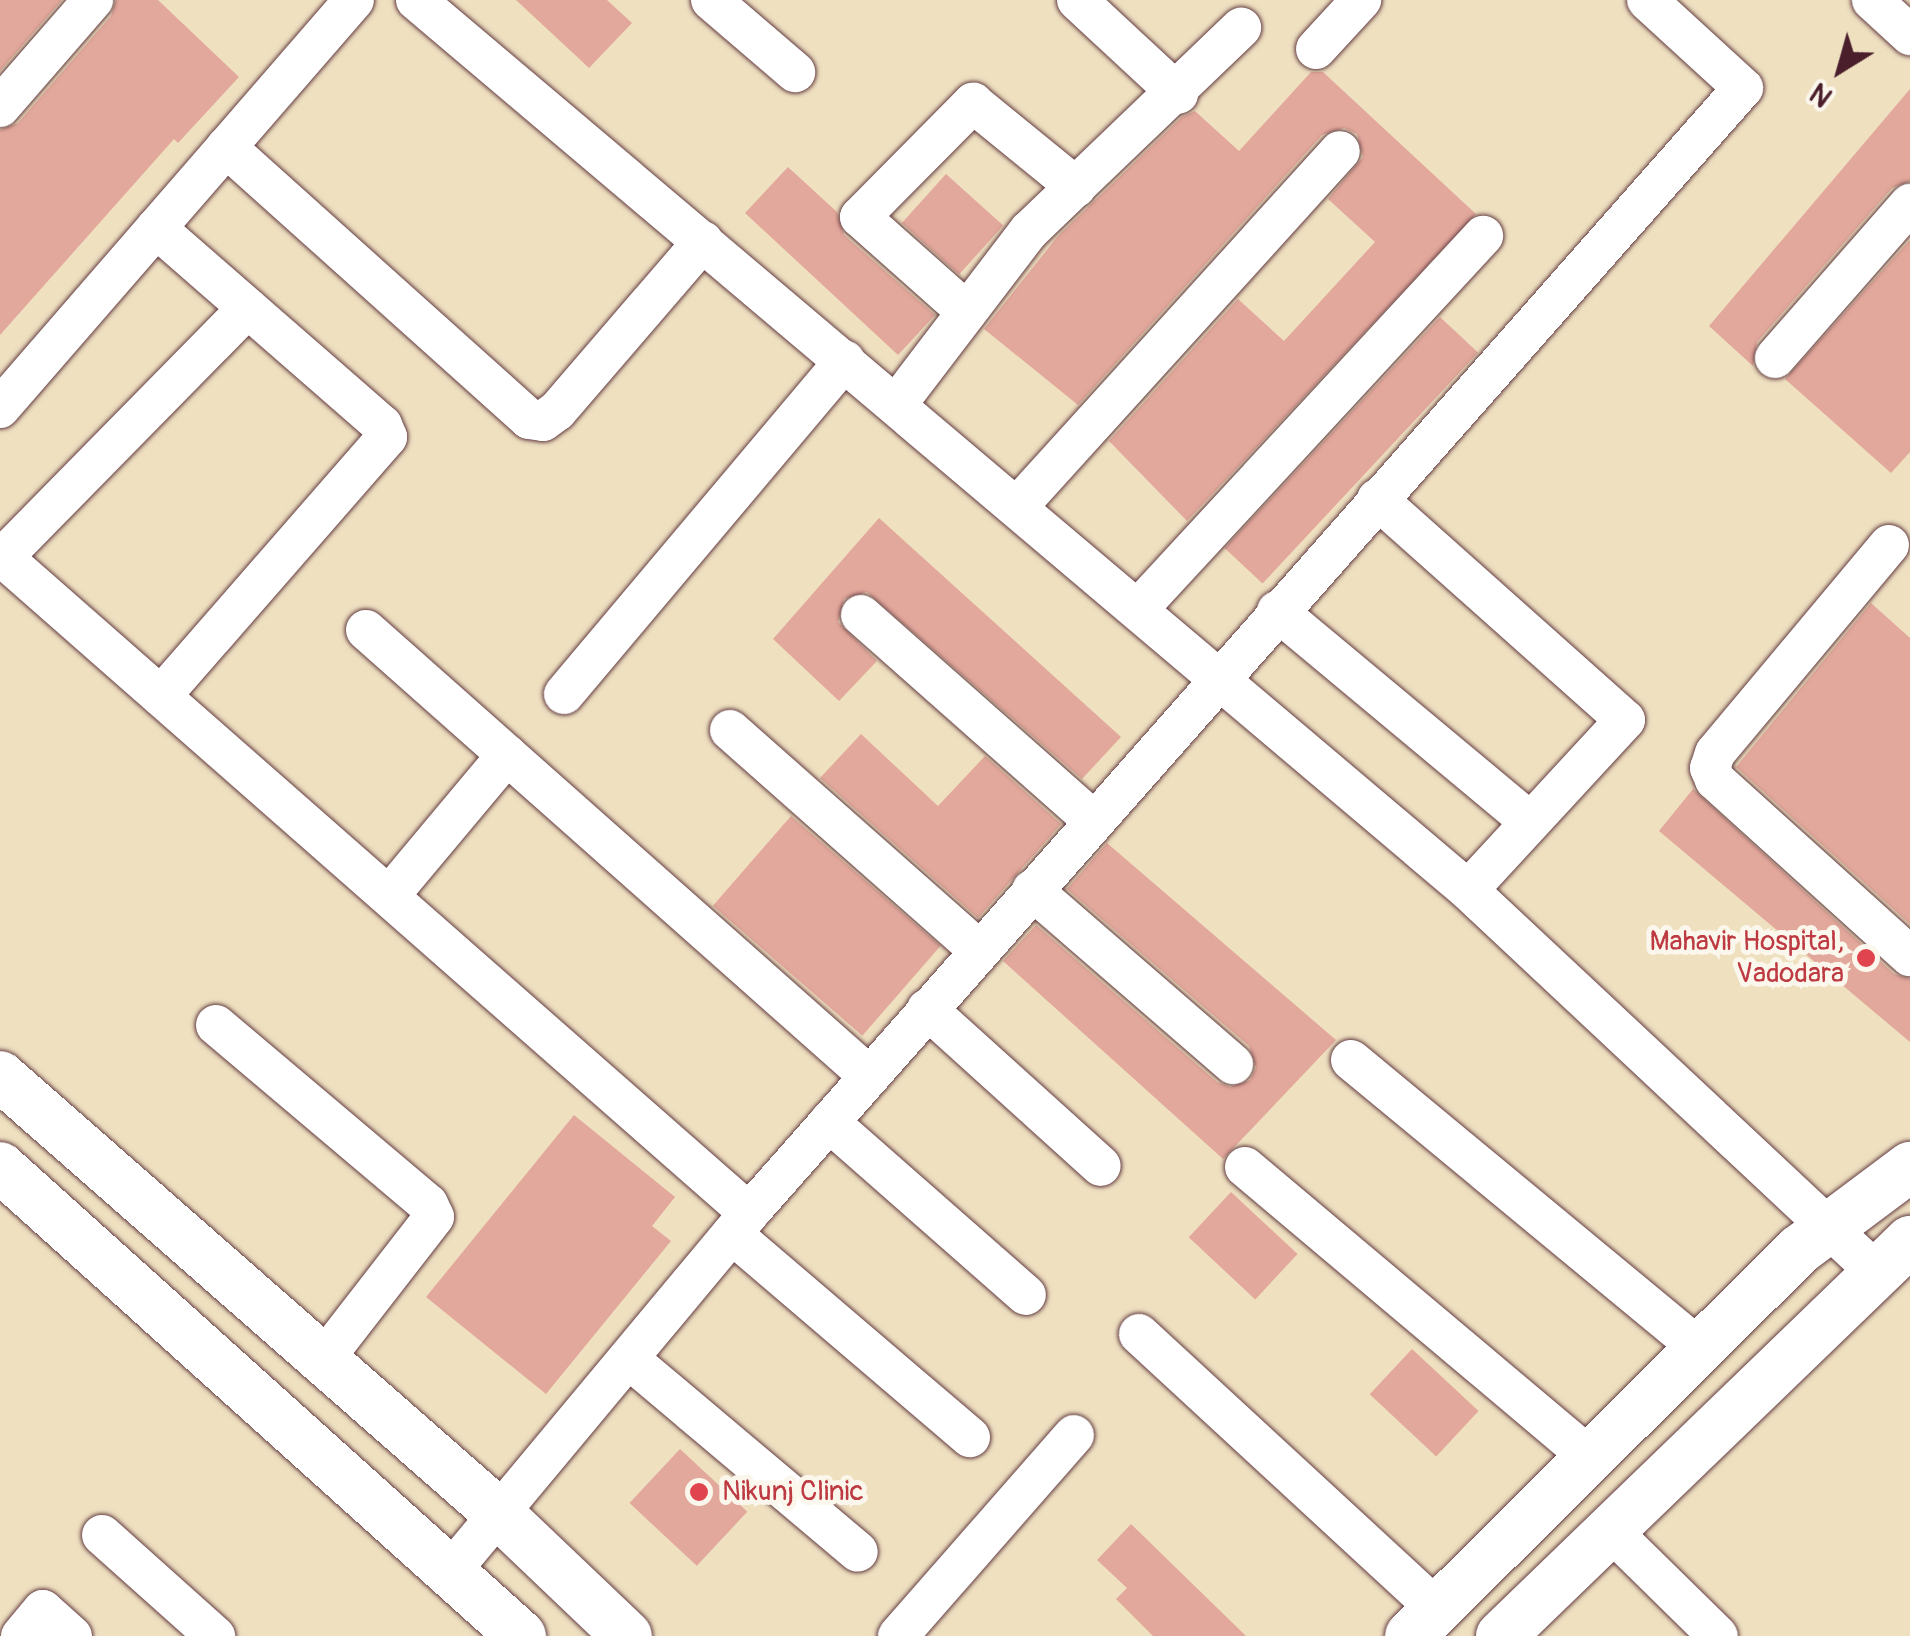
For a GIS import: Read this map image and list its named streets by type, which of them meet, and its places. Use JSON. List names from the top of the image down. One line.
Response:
{"places":["Mahavir Hospital, Vadodara","Nikunj Clinic"],"north":"bottom left"}
